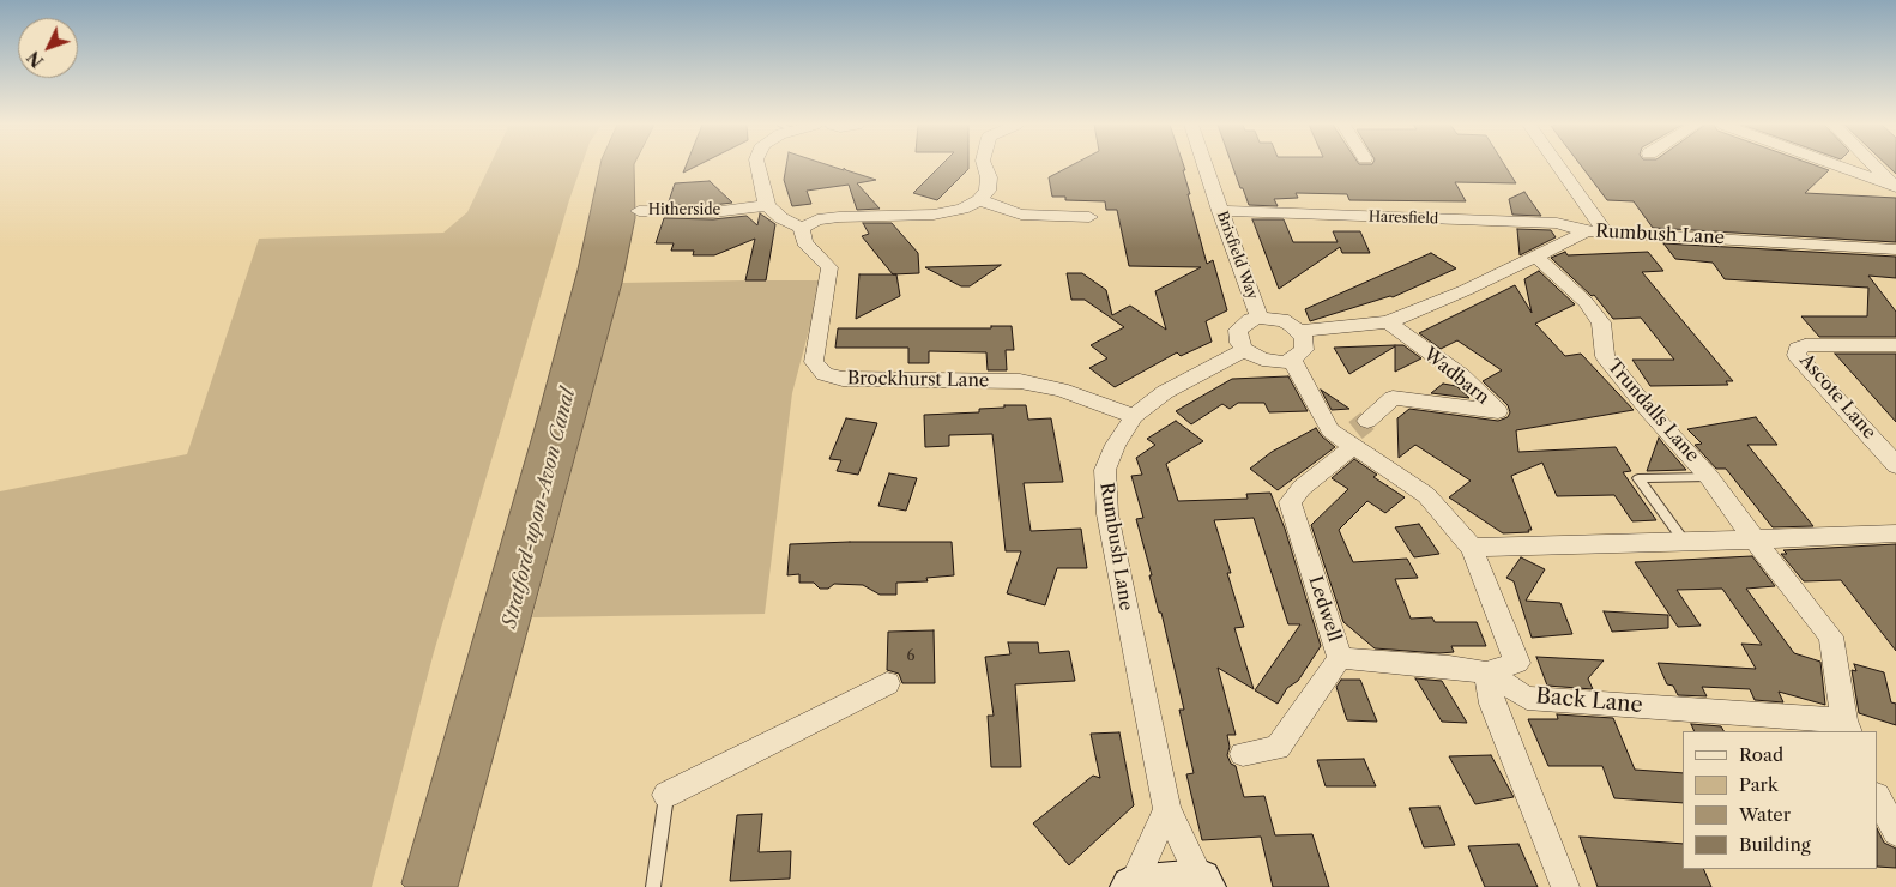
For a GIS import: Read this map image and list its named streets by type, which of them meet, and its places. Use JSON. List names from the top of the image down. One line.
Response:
{"streets":{"street":["Hitherside","Haresfield","Rumbush Lane","Brixfield Way","Wadbarn","Brockhurst Lane","Ascote Lane","Trundalls Lane","Ledwell","Back Lane"]},"crossings":[["Haresfield","Rumbush Lane"],["Haresfield","Brixfield Way"],["Rumbush Lane","Brixfield Way"],["Rumbush Lane","Wadbarn"],["Rumbush Lane","Brockhurst Lane"],["Rumbush Lane","Trundalls Lane"],["Wadbarn","Ledwell"],["Trundalls Lane","Back Lane"],["Ledwell","Back Lane"]],"water":["Stratford-upon-Avon Canal"],"house_numbers":["6"],"legend":["Road","Park","Water","Building"],"north":"bottom left"}
